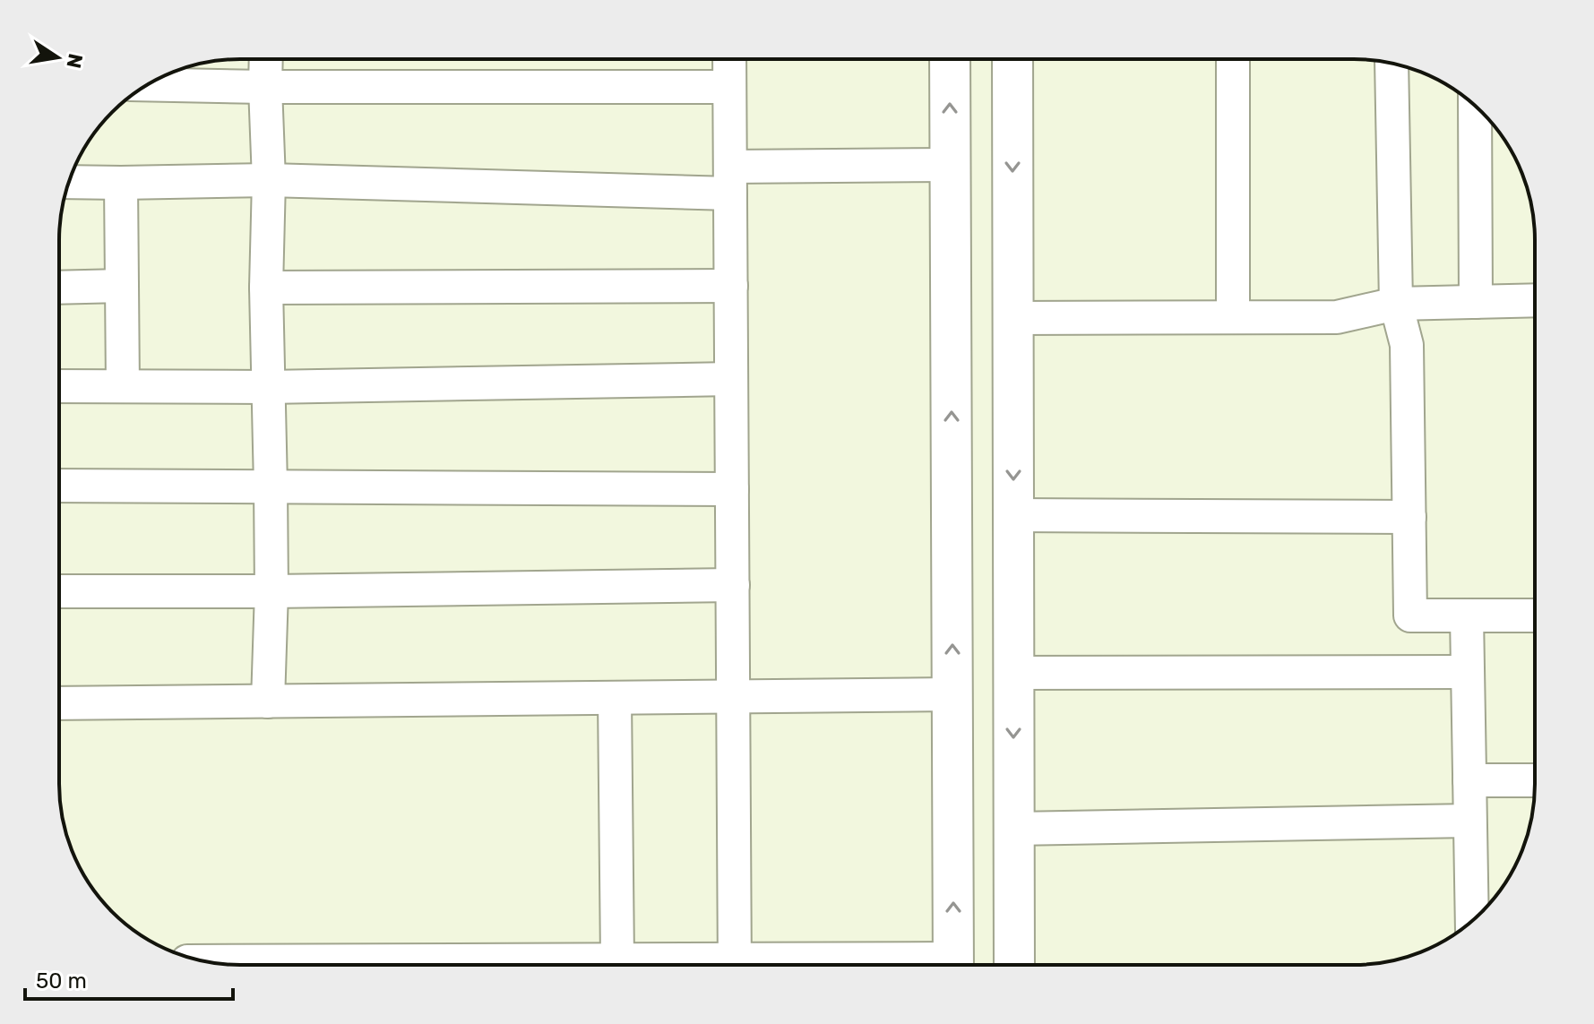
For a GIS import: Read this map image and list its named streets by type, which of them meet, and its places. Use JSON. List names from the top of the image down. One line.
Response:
{"scale_bar":"50 m","north":"right"}
